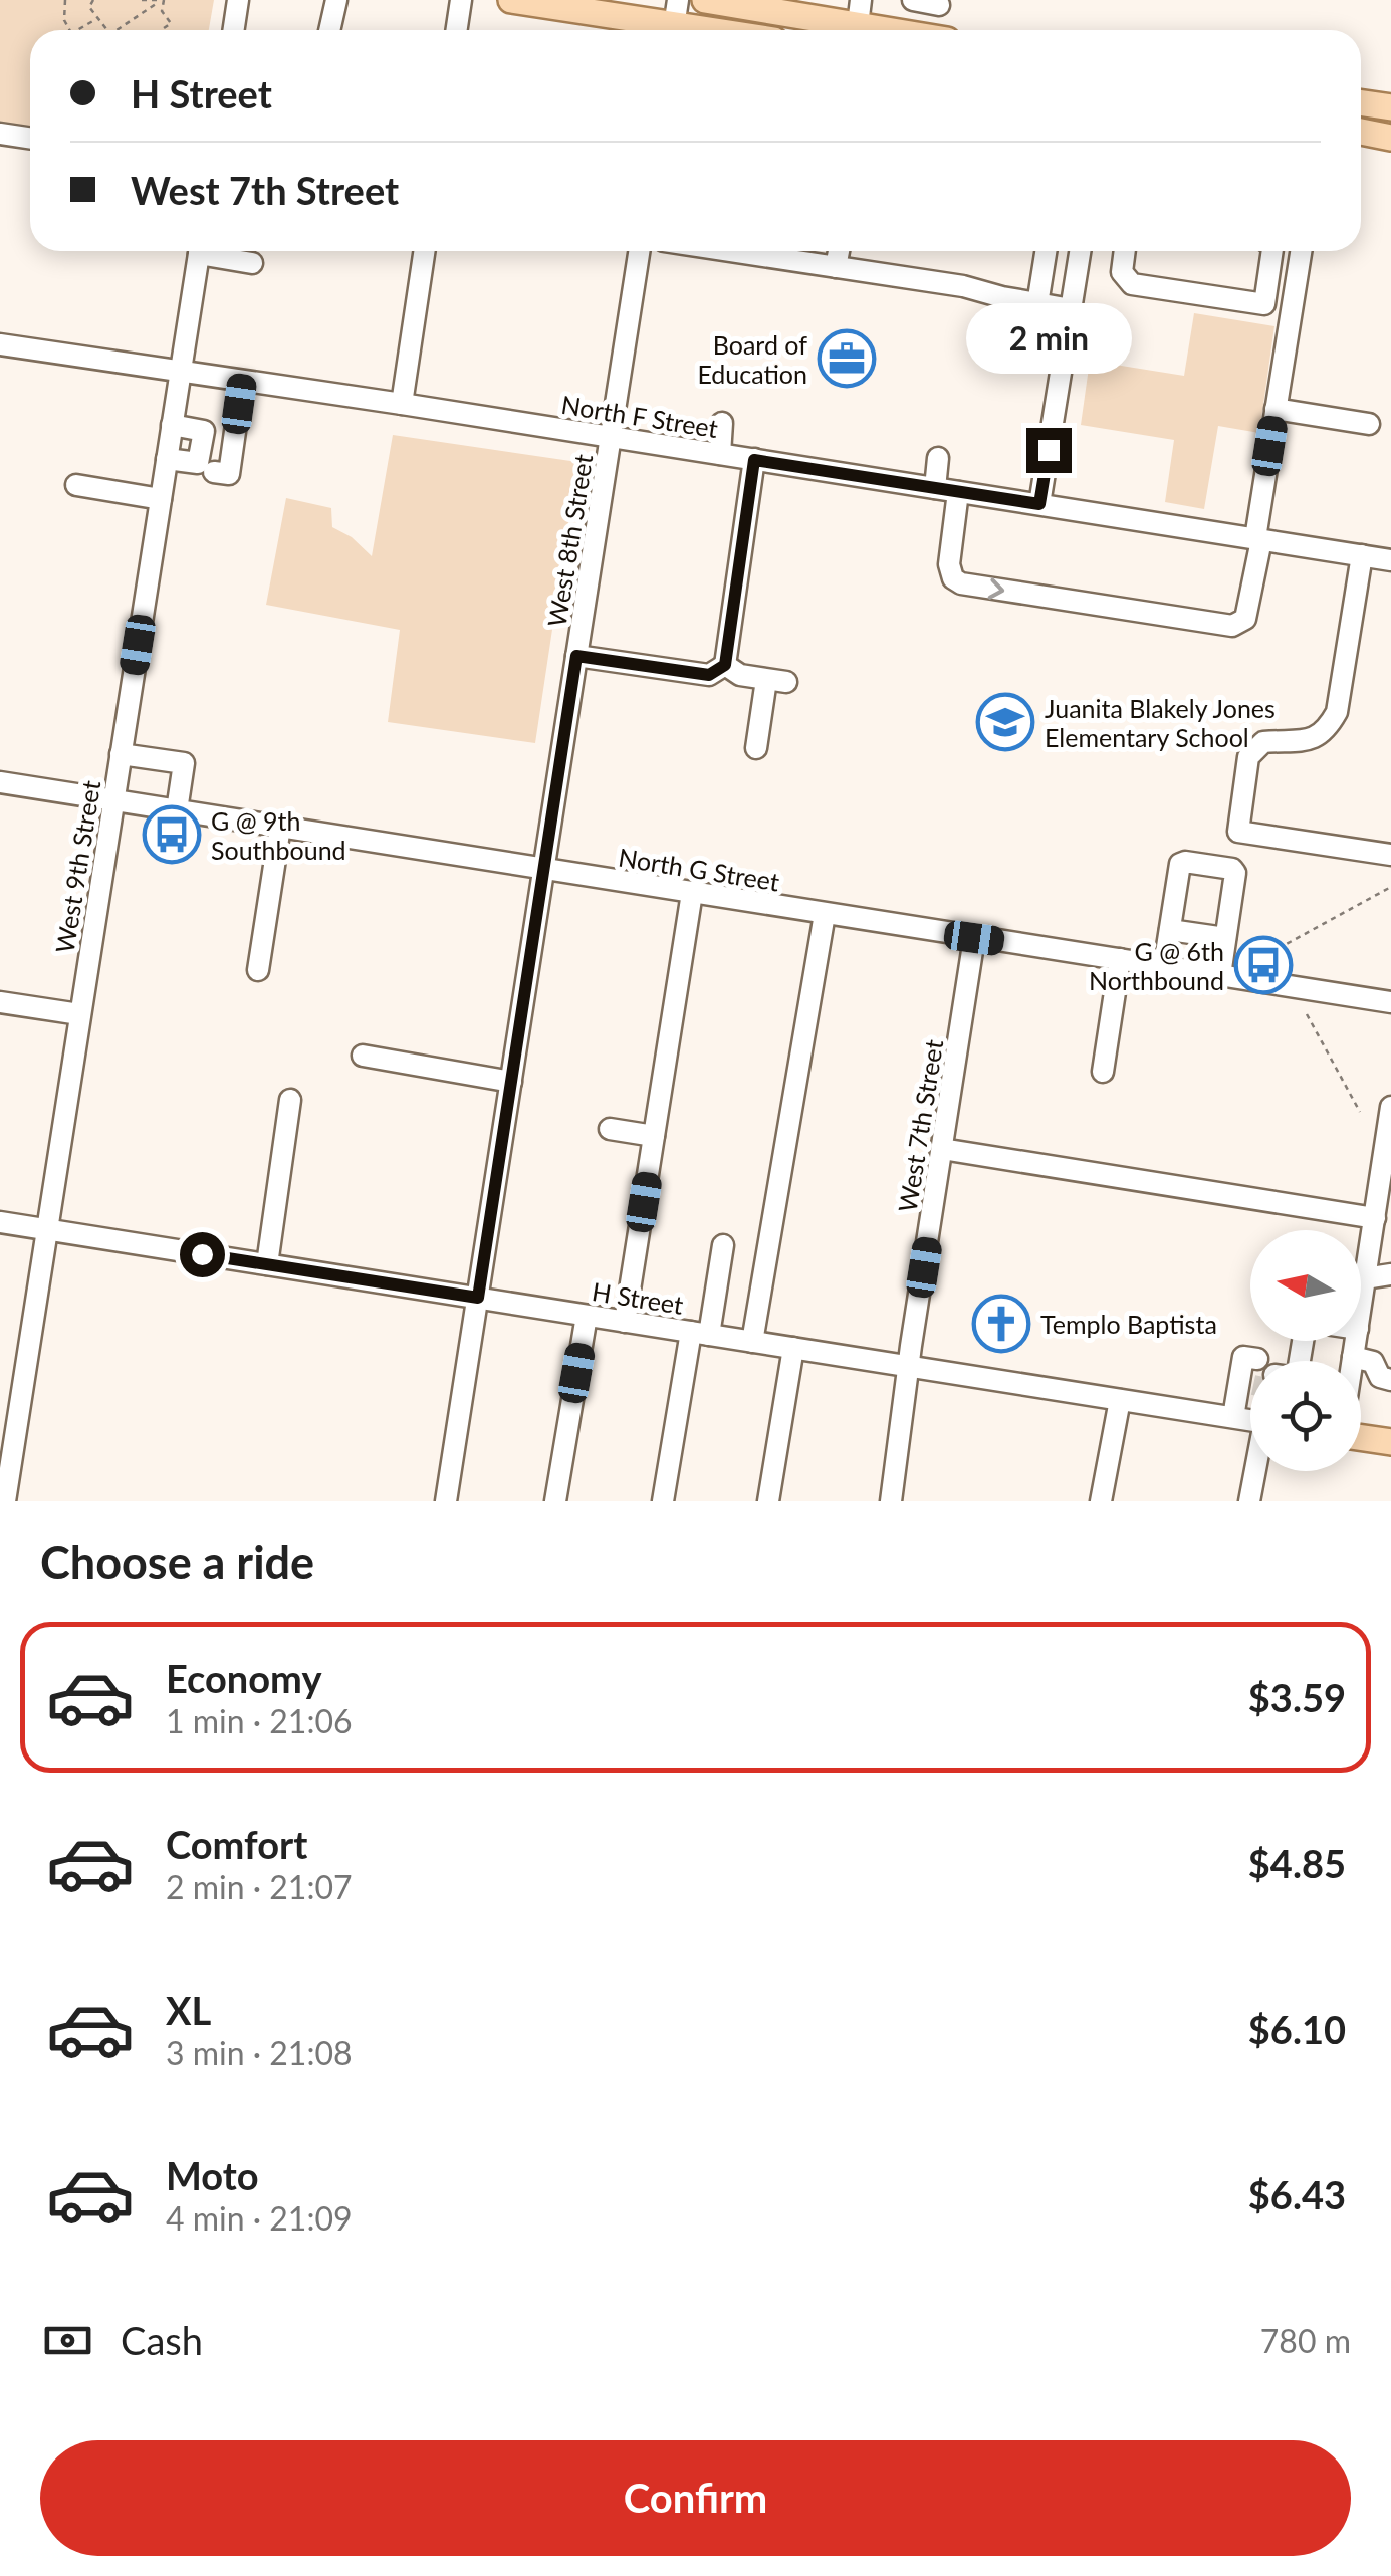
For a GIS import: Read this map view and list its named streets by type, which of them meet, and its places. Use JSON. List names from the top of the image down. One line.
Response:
{"streets":{"street":["North F Street","West 8th Street","West 9th Street","North G Street","West 7th Street","H Street"]},"crossings":[["North F Street","West 8th Street"],["North F Street","West 9th Street"],["West 8th Street","North G Street"],["West 8th Street","H Street"],["West 9th Street","North G Street"],["West 9th Street","H Street"],["North G Street","West 7th Street"],["West 7th Street","H Street"]],"places":{"office":["Board of Education"],"school or university":["Juanita Blakely Jones Elementary School"],"bus stop":["G @ 9th Southbound","G @ 6th Northbound"],"church":["Templo Baptista"]},"north":"left","page":{"banner":["H Street","West 7th Street"],"bubble":"2 min","heading":"Choose a ride","list":[{"name":"Economy","note":"1 min · 21:06","value":"$3.59"},{"name":"Comfort","note":"2 min · 21:07","value":"$4.85"},{"name":"XL","note":"3 min · 21:08","value":"$6.10"},{"name":"Moto","note":"4 min · 21:09","value":"$6.43"}],"pay":["Cash","780 m"],"buttons":"Confirm"}}
